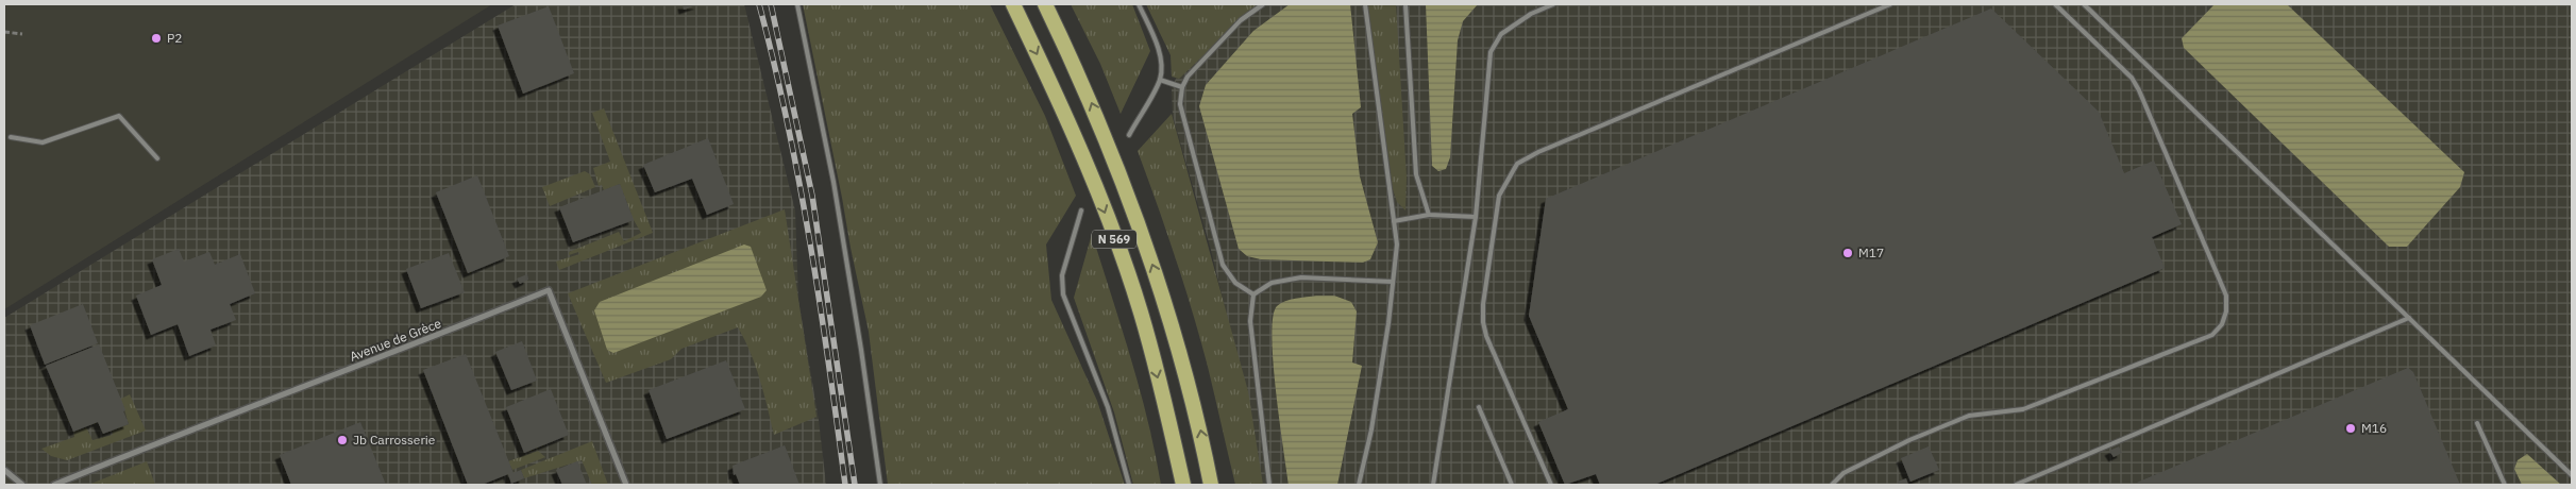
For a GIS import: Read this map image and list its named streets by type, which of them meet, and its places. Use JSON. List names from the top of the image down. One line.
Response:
{"streets":{"highway":["N 569"],"street":["Avenue de Grèce"]},"places":["P2","M17","M16","Jb Carrosserie"]}
